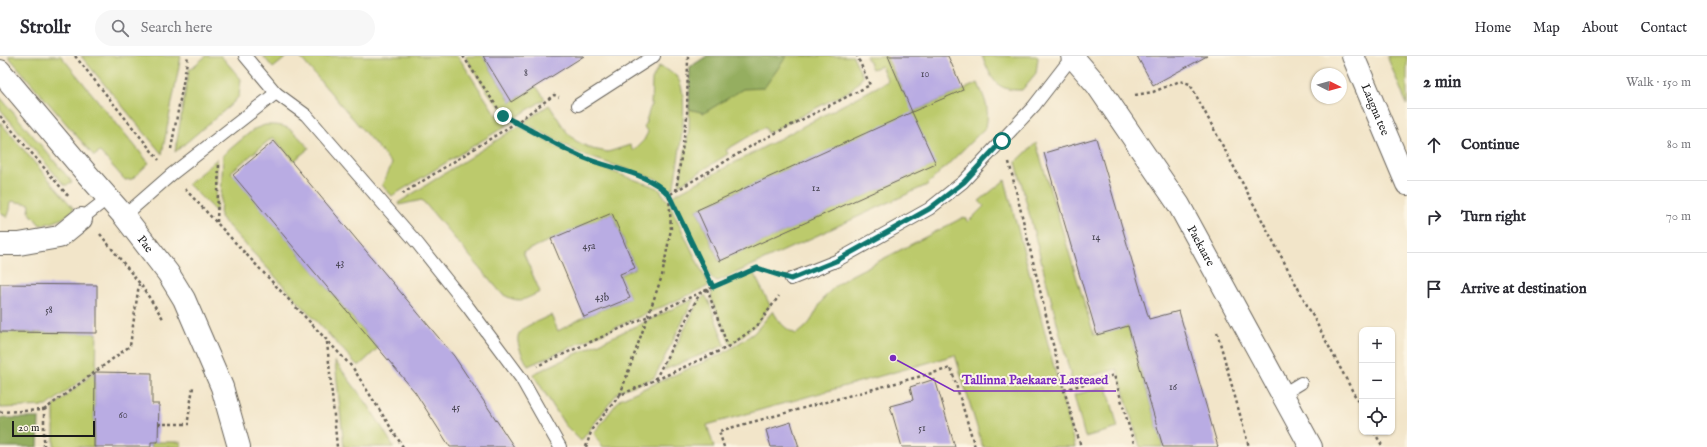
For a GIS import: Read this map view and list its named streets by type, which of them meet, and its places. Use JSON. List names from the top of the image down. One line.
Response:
{"streets":{"street":["Laagna tee","Pae","Paekaare"]},"places":["Tallinna Paekaare Lasteaed"],"house_numbers":["8","10","12","14","45a","43","43b","58","16","45","60","51"],"scale_bar":"20 m","north":"right","page":{"header":"Strollr","search":"Search here","nav":["Home","Map","About","Contact"],"heading":["2 min","Walk · 150 m"],"list":[["Continue","80 m"],["Turn right","70 m"],"Arrive at destination"],"map_buttons":["+","−"],"scale":"20 m"}}
